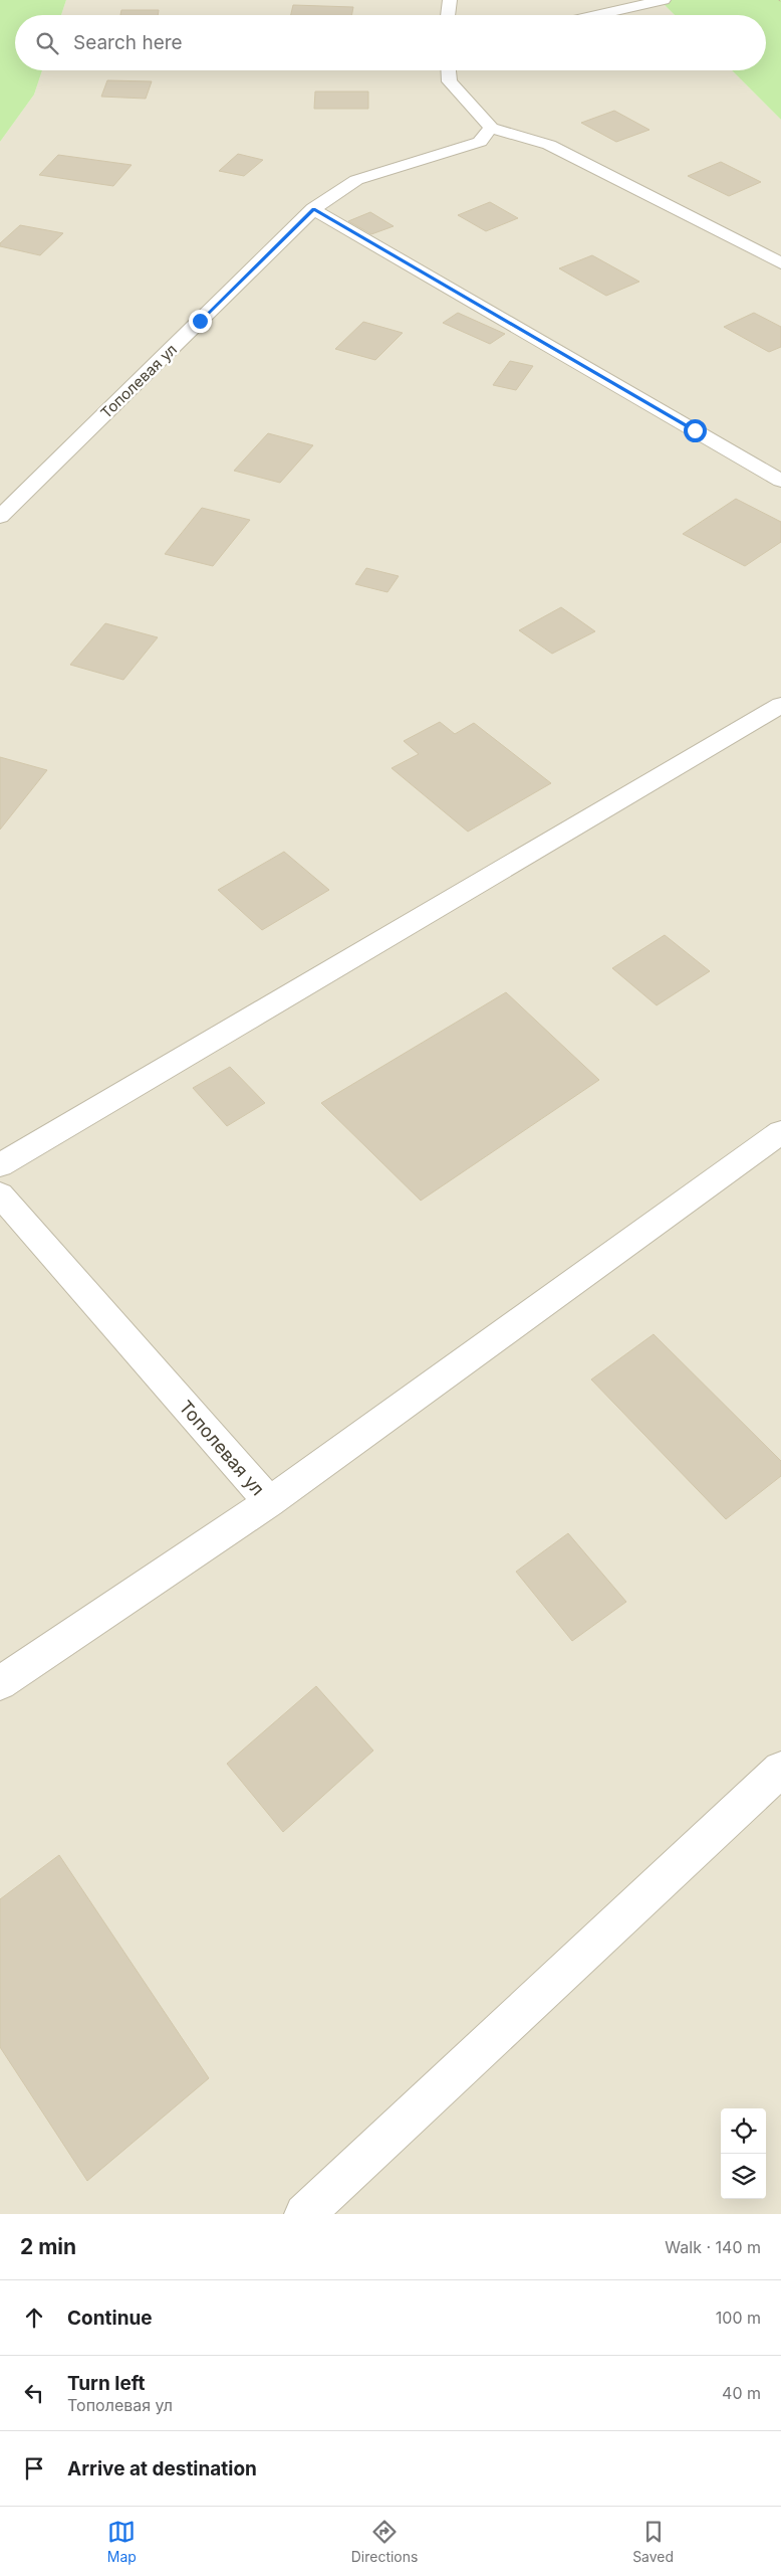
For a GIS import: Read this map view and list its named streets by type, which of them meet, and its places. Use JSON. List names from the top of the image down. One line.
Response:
{"streets":{"street":["Тополевая ул"]},"page":{"search":"Search here","heading":["2 min","Walk · 140 m"],"list":[["Continue","100 m"],["Turn left","Тополевая ул","40 m"],"Arrive at destination"],"nav":["Map","Directions","Saved"]}}
